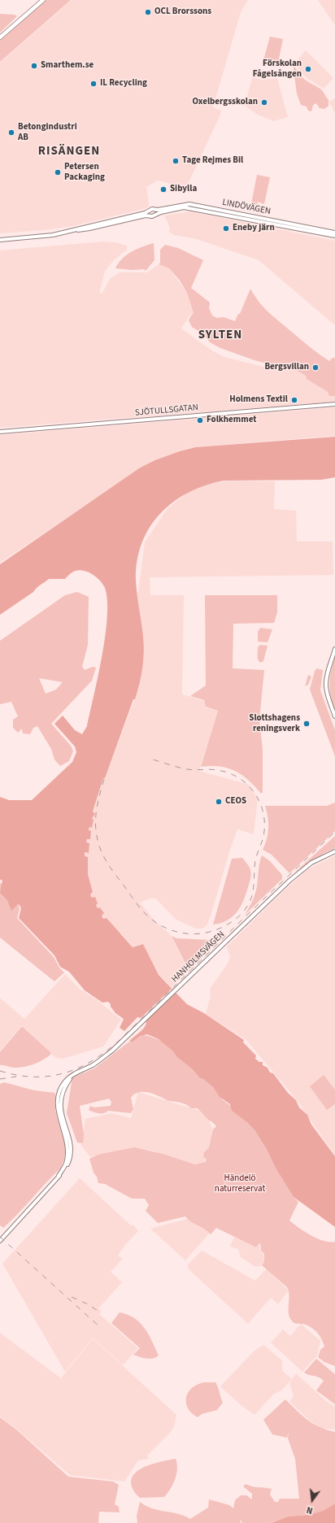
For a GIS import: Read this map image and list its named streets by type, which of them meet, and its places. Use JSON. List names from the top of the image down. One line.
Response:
{"streets":{"main road":["LINDÖVÄGEN","SJÖTULLSGATAN","HANHOLMSVÄGEN"]},"districts":["RISÄNGEN","SYLTEN"],"parks":["Händelö naturreservat"],"places":["OCL Brorssons","Smarthem.se","Förskolan Fågelsången","IL Recycling","Oxelbergsskolan","Betongindustri AB","Tage Rejmes Bil","Petersen Packaging","Sibylla","Eneby järn","Bergsvillan","Holmens Textil","Folkhemmet","Slottshagens reningsverk","CEOS"],"north":"bottom"}
